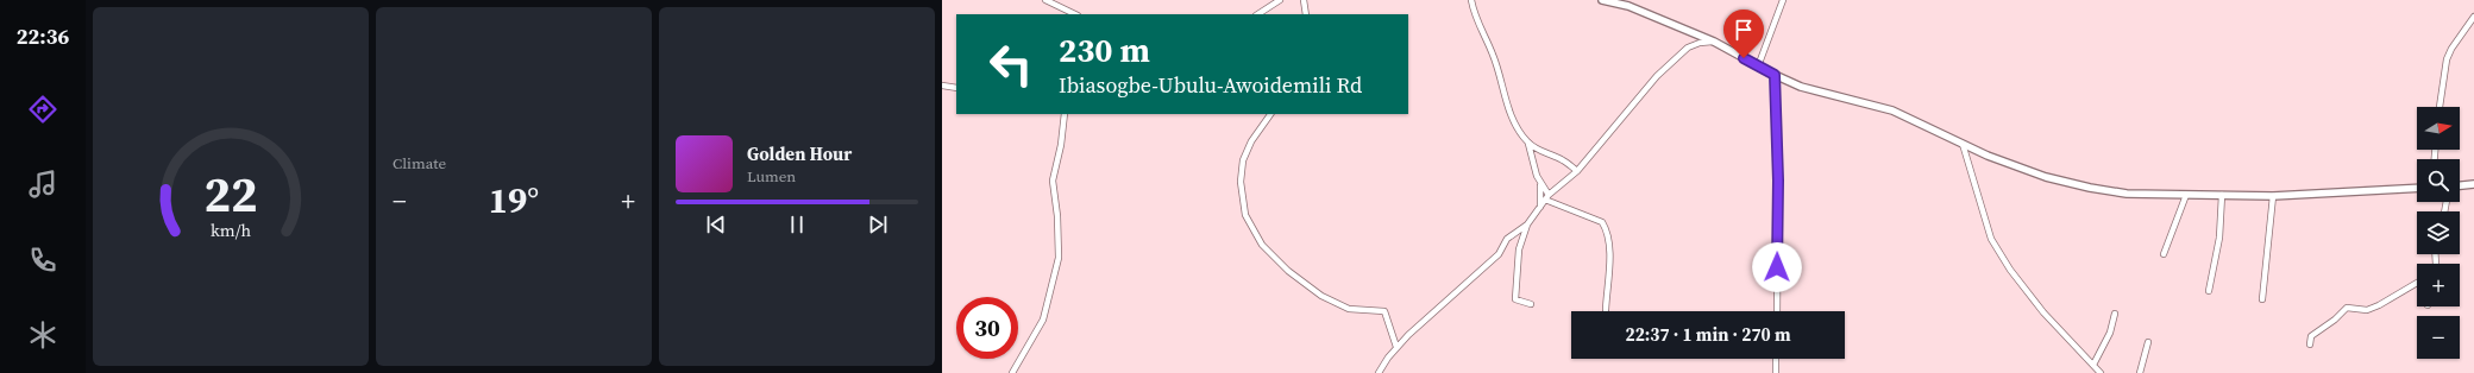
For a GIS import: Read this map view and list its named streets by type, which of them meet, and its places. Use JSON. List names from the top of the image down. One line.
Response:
{"north":"right","page":{"tabs":"22:36","tile":"Climate","turn":["230 m","Ibiasogbe-Ubulu-Awoidemili Rd"],"map_buttons":["+","−"],"song":["Golden Hour","Lumen"],"heat":["−","19°","+"],"limit":"30","trip":"22:37 · 1 min · 270 m","gauge":["22","km/h"]}}
